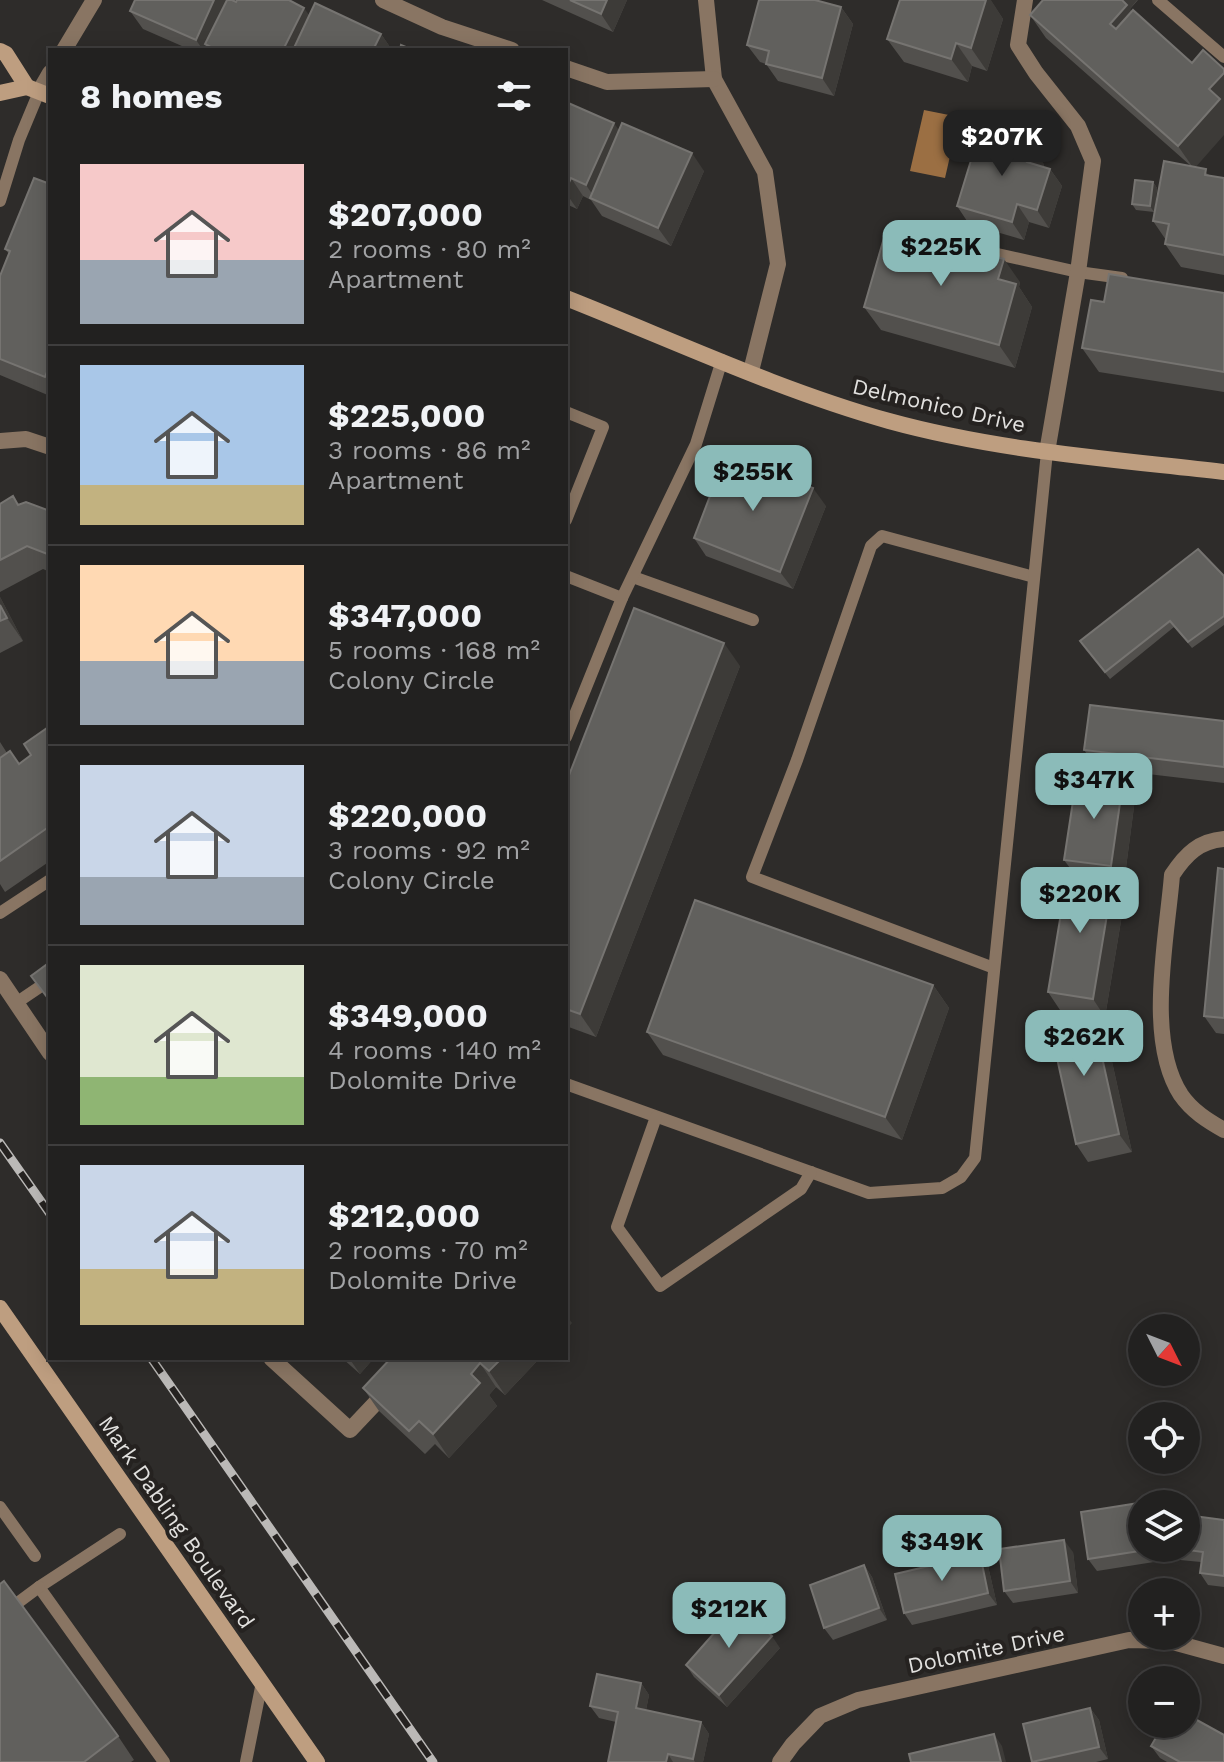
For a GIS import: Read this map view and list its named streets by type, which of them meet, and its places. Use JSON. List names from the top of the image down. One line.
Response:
{"streets":{"street":["Delmonico Drive","Mark Dabling Boulevard","Dolomite Drive"]},"north":"bottom right","page":{"heading":"8 homes","price":["$207K","$225K","$255K","$347K","$220K","$262K","$349K","$212K"],"list":[{"name":"$207,000","note":"2 rooms · 80 m² · Apartment"},{"name":"$225,000","note":"3 rooms · 86 m² · Apartment"},{"name":"$347,000","note":"5 rooms · 168 m² · Colony Circle"},{"name":"$220,000","note":"3 rooms · 92 m² · Colony Circle"},{"name":"$349,000","note":"4 rooms · 140 m² · Dolomite Drive"},{"name":"$212,000","note":"2 rooms · 70 m² · Dolomite Drive"}],"map_buttons":["+","−"]}}
